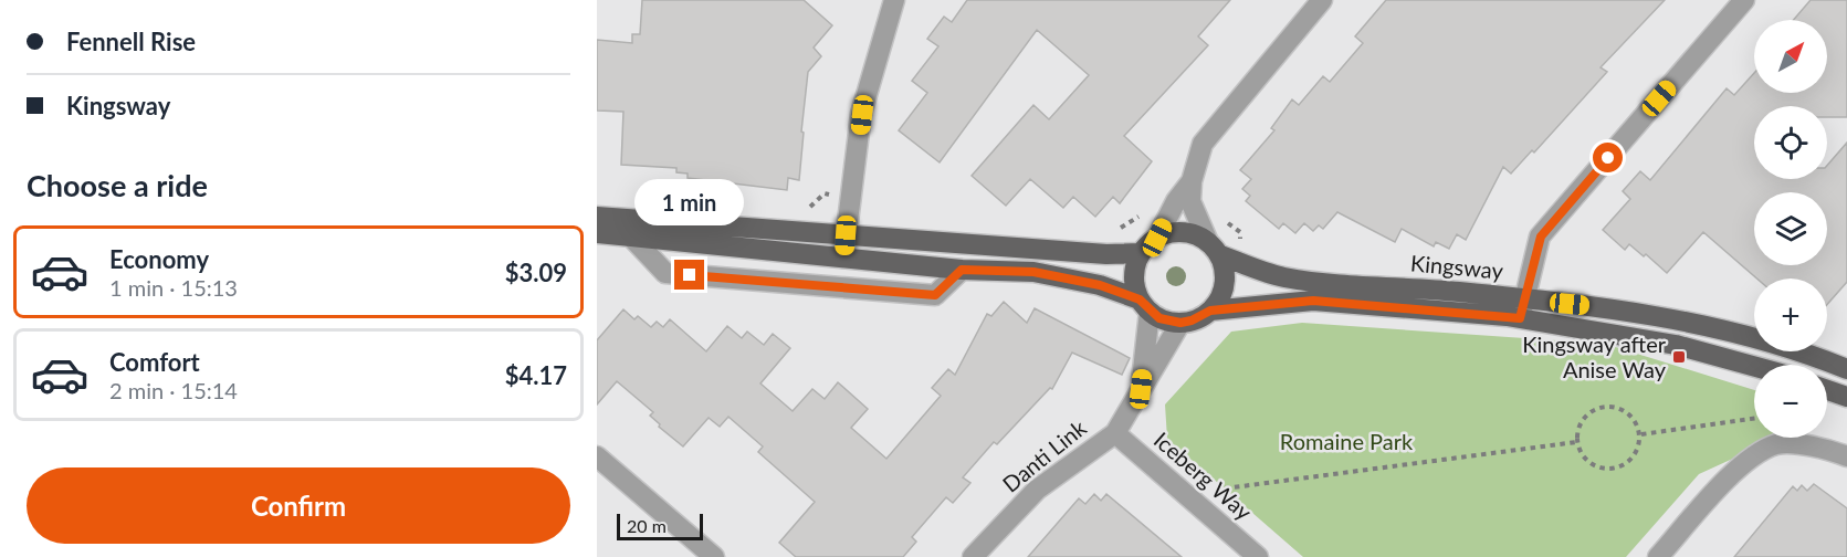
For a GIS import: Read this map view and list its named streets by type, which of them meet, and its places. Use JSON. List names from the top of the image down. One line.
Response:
{"streets":{"main road":["Kingsway"],"street":["Danti Link","Iceberg Way"]},"crossings":[["Kingsway","Danti Link"],["Danti Link","Iceberg Way"]],"parks":["Romaine Park"],"places":{"transit":["Kingsway after Anise Way"]},"scale_bar":"20 m","north":"top right","page":{"banner":["Fennell Rise","Kingsway"],"map_buttons":["+","−"],"heading":"Choose a ride","bubble":"1 min","list":[{"name":"Economy","note":"1 min · 15:13","value":"$3.09"},{"name":"Comfort","note":"2 min · 15:14","value":"$4.17"}],"buttons":"Confirm","scale":"20 m"}}
